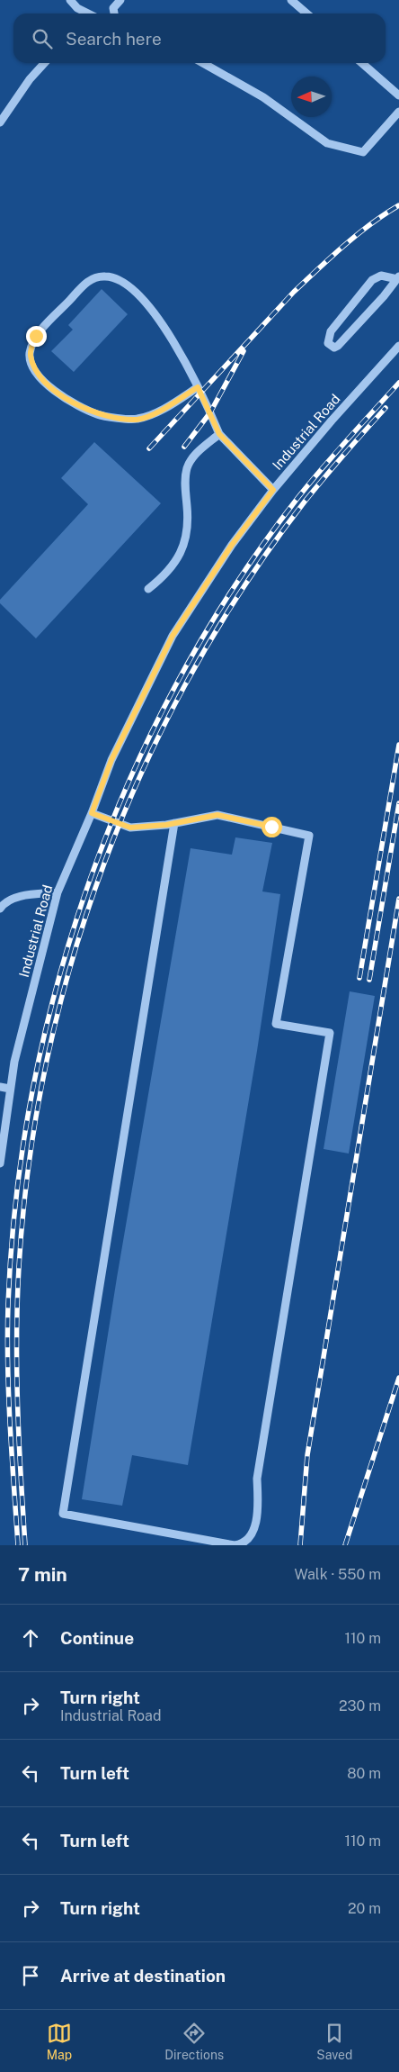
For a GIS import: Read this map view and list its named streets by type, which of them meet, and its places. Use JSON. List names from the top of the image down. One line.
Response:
{"streets":{"street":["Industrial Road"]},"north":"left","page":{"search":"Search here","heading":["7 min","Walk · 550 m"],"list":[["Continue","110 m"],["Turn right","Industrial Road","230 m"],["Turn left","80 m"],["Turn left","110 m"],["Turn right","20 m"],"Arrive at destination"],"nav":["Map","Directions","Saved"]}}
